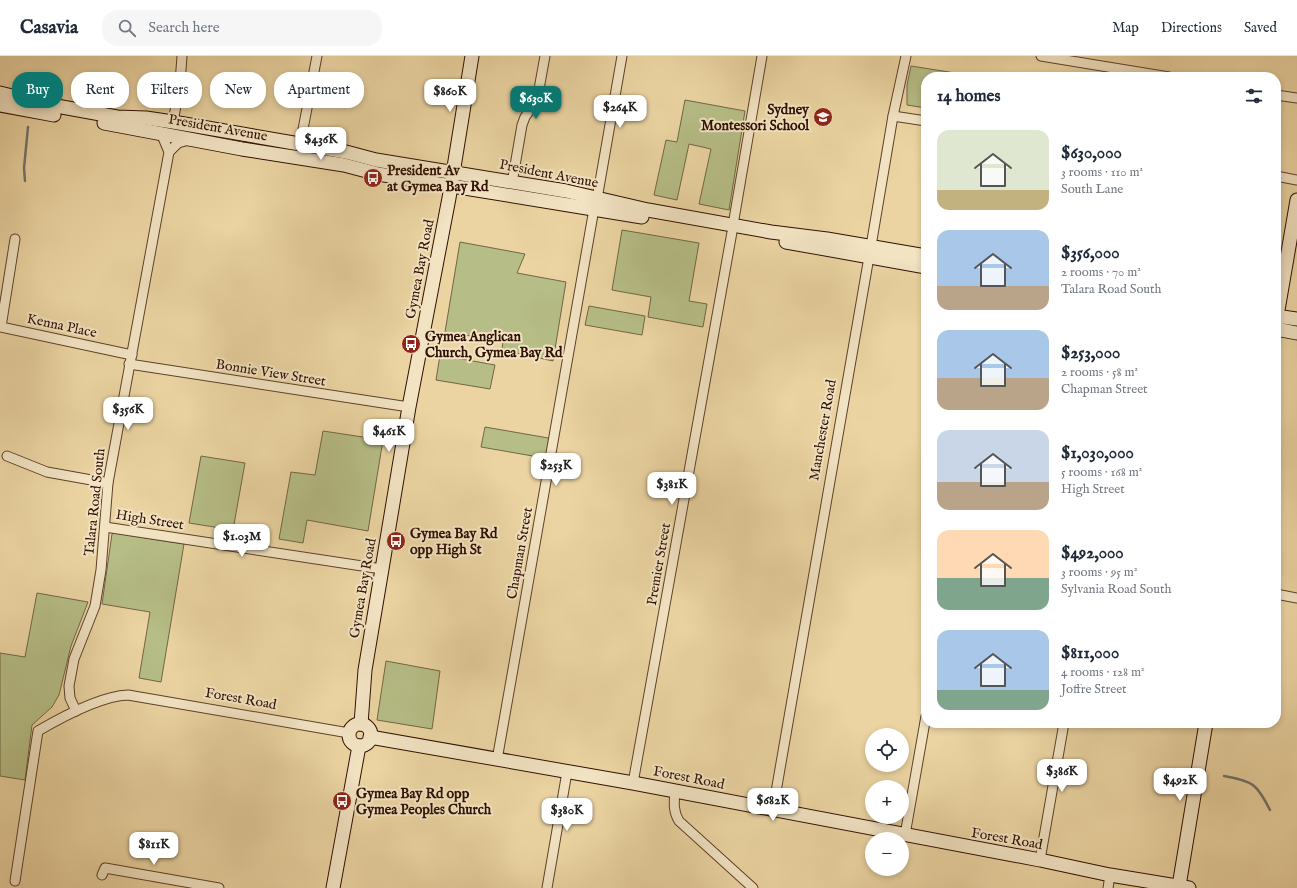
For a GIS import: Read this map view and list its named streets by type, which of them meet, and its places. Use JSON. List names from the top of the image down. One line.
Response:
{"streets":{"street":["President Avenue","Gymea Bay Road","Kenna Place","Bonnie View Street","Manchester Road","Talara Road South","High Street","Chapman Street","Premier Street","Forest Road"]},"crossings":[["President Avenue","Gymea Bay Road"],["President Avenue","Manchester Road"],["President Avenue","Chapman Street"],["President Avenue","Premier Street"],["Gymea Bay Road","Bonnie View Street"],["Gymea Bay Road","High Street"],["Gymea Bay Road","Forest Road"],["Kenna Place","Bonnie View Street"],["Kenna Place","Talara Road South"],["Bonnie View Street","Talara Road South"],["Manchester Road","Forest Road"],["Talara Road South","High Street"],["Talara Road South","Forest Road"],["Chapman Street","Forest Road"],["Premier Street","Forest Road"]],"places":{"school or university":["Sydney Montessori School"],"bus stop":["President Av at Gymea Bay Rd","Gymea Anglican Church, Gymea Bay Rd","Gymea Bay Rd opp High St","Gymea Bay Rd opp Gymea Peoples Church"]},"page":{"header":"Casavia","search":"Search here","nav":["Map","Directions","Saved"],"chip":["Buy","Rent","Filters","New","Apartment"],"heading":"14 homes","price":["$860K","$630K","$264K","$436K","$356K","$461K","$253K","$381K","$1.03M","$386K","$492K","$682K","$380K","$811K"],"list":[{"name":"$630,000","note":"3 rooms · 110 m² · South Lane"},{"name":"$356,000","note":"2 rooms · 70 m² · Talara Road South"},{"name":"$253,000","note":"2 rooms · 58 m² · Chapman Street"},{"name":"$1,030,000","note":"5 rooms · 168 m² · High Street"},{"name":"$492,000","note":"3 rooms · 95 m² · Sylvania Road South"},{"name":"$811,000","note":"4 rooms · 128 m² · Joffre Street"}],"map_buttons":["+","−"]}}
